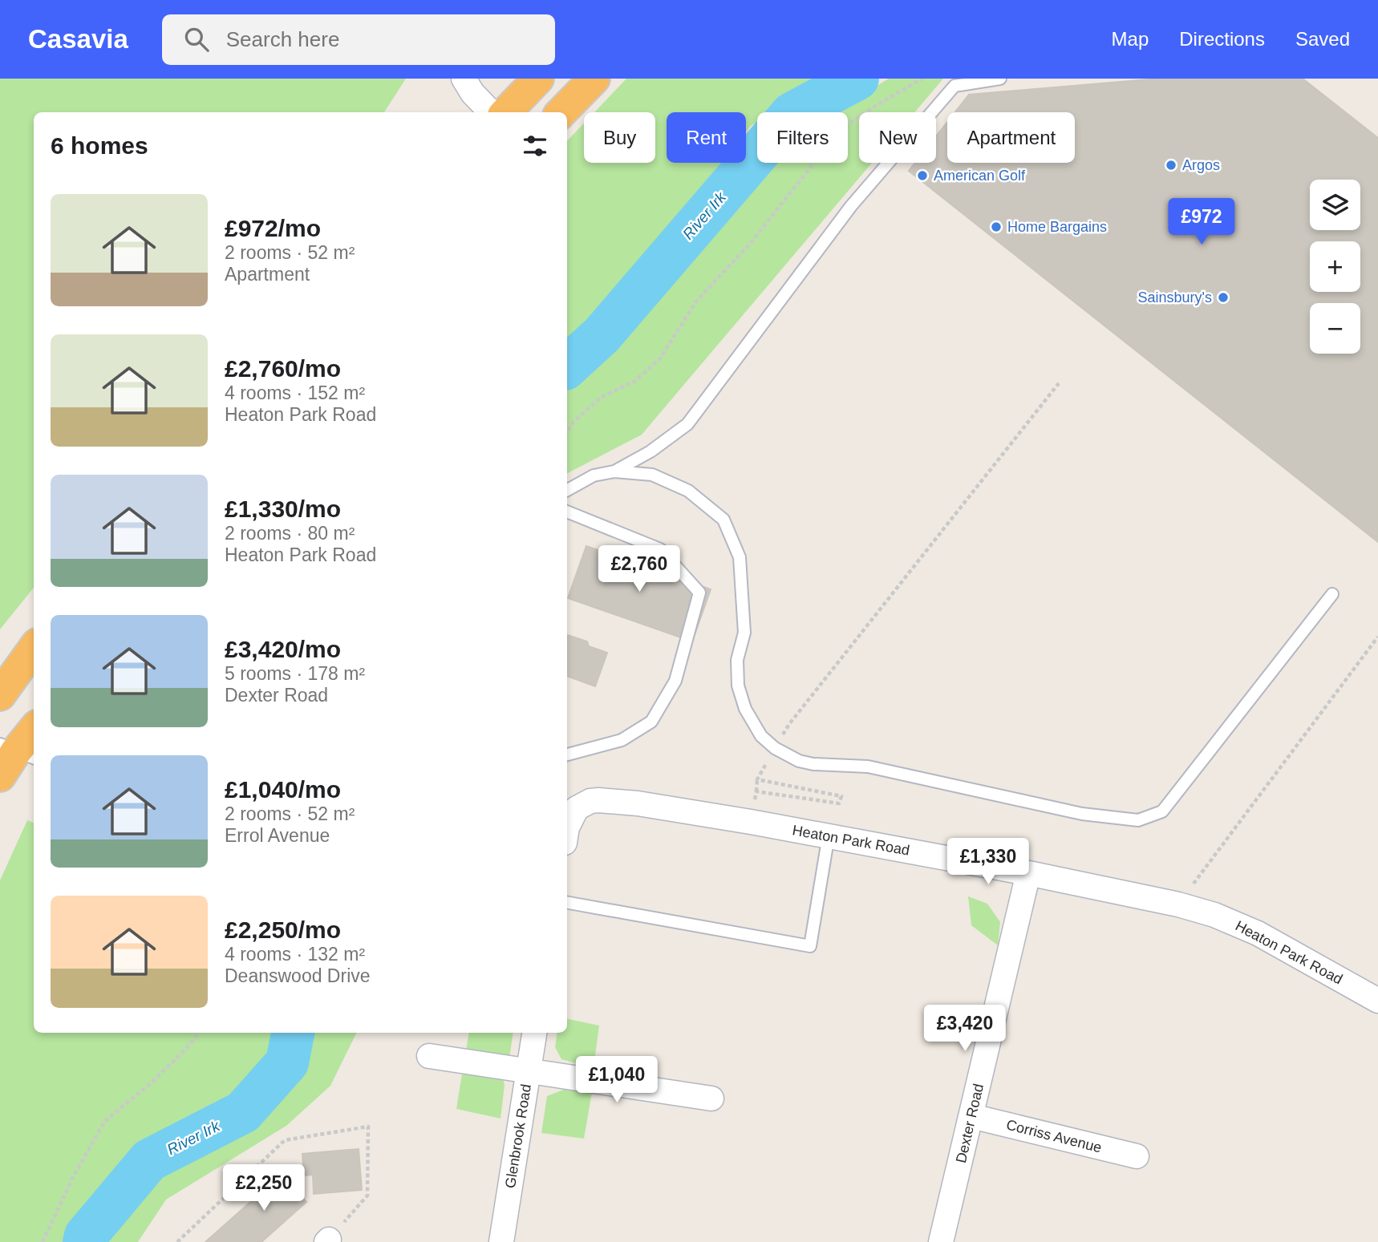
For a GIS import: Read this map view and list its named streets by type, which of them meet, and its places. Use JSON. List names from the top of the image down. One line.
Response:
{"streets":{"street":["Heaton Park Road","Dexter Road","Glenbrook Road","Corriss Avenue"]},"crossings":[["Heaton Park Road","Dexter Road"],["Dexter Road","Corriss Avenue"]],"water":["River Irk"],"places":["Argos","American Golf","Home Bargains","Sainsbury's"],"page":{"header":"Casavia","search":"Search here","nav":["Map","Directions","Saved"],"chip":["Buy","Rent","Filters","New","Apartment"],"heading":"6 homes","map_buttons":["+","−"],"list":[{"name":"£972/mo","note":"2 rooms · 52 m² · Apartment"},{"name":"£2,760/mo","note":"4 rooms · 152 m² · Heaton Park Road"},{"name":"£1,330/mo","note":"2 rooms · 80 m² · Heaton Park Road"},{"name":"£3,420/mo","note":"5 rooms · 178 m² · Dexter Road"},{"name":"£1,040/mo","note":"2 rooms · 52 m² · Errol Avenue"},{"name":"£2,250/mo","note":"4 rooms · 132 m² · Deanswood Drive"}],"price":["£972","£2,760","£1,330","£3,420","£1,040","£2,250"]}}
